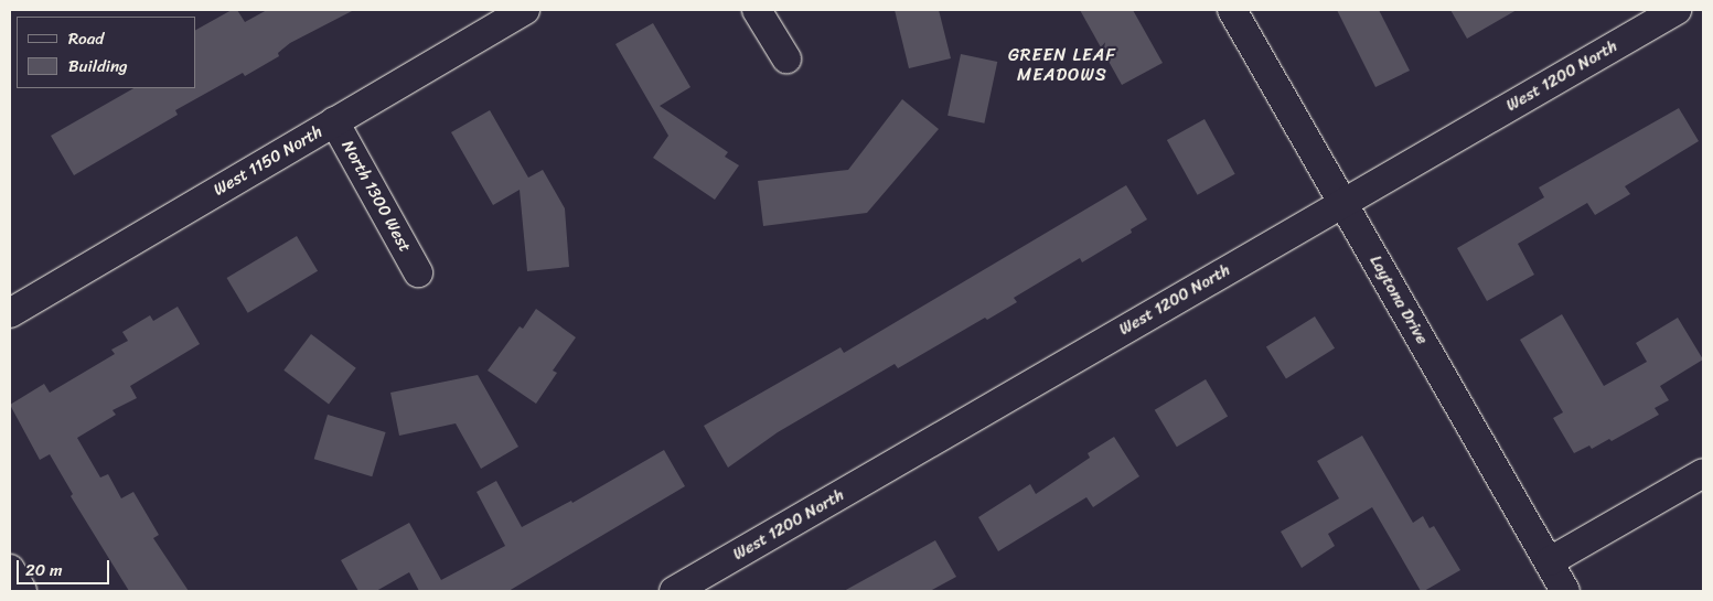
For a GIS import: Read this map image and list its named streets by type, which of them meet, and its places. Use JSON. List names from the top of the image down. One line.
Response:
{"streets":{"street":["West 1200 North","West 1150 North","North 1300 West","Laytona Drive"]},"crossings":[["West 1200 North","Laytona Drive"],["West 1150 North","North 1300 West"]],"districts":["GREEN LEAF MEADOWS"],"legend":["Road","Building"],"scale_bar":"20 m"}
